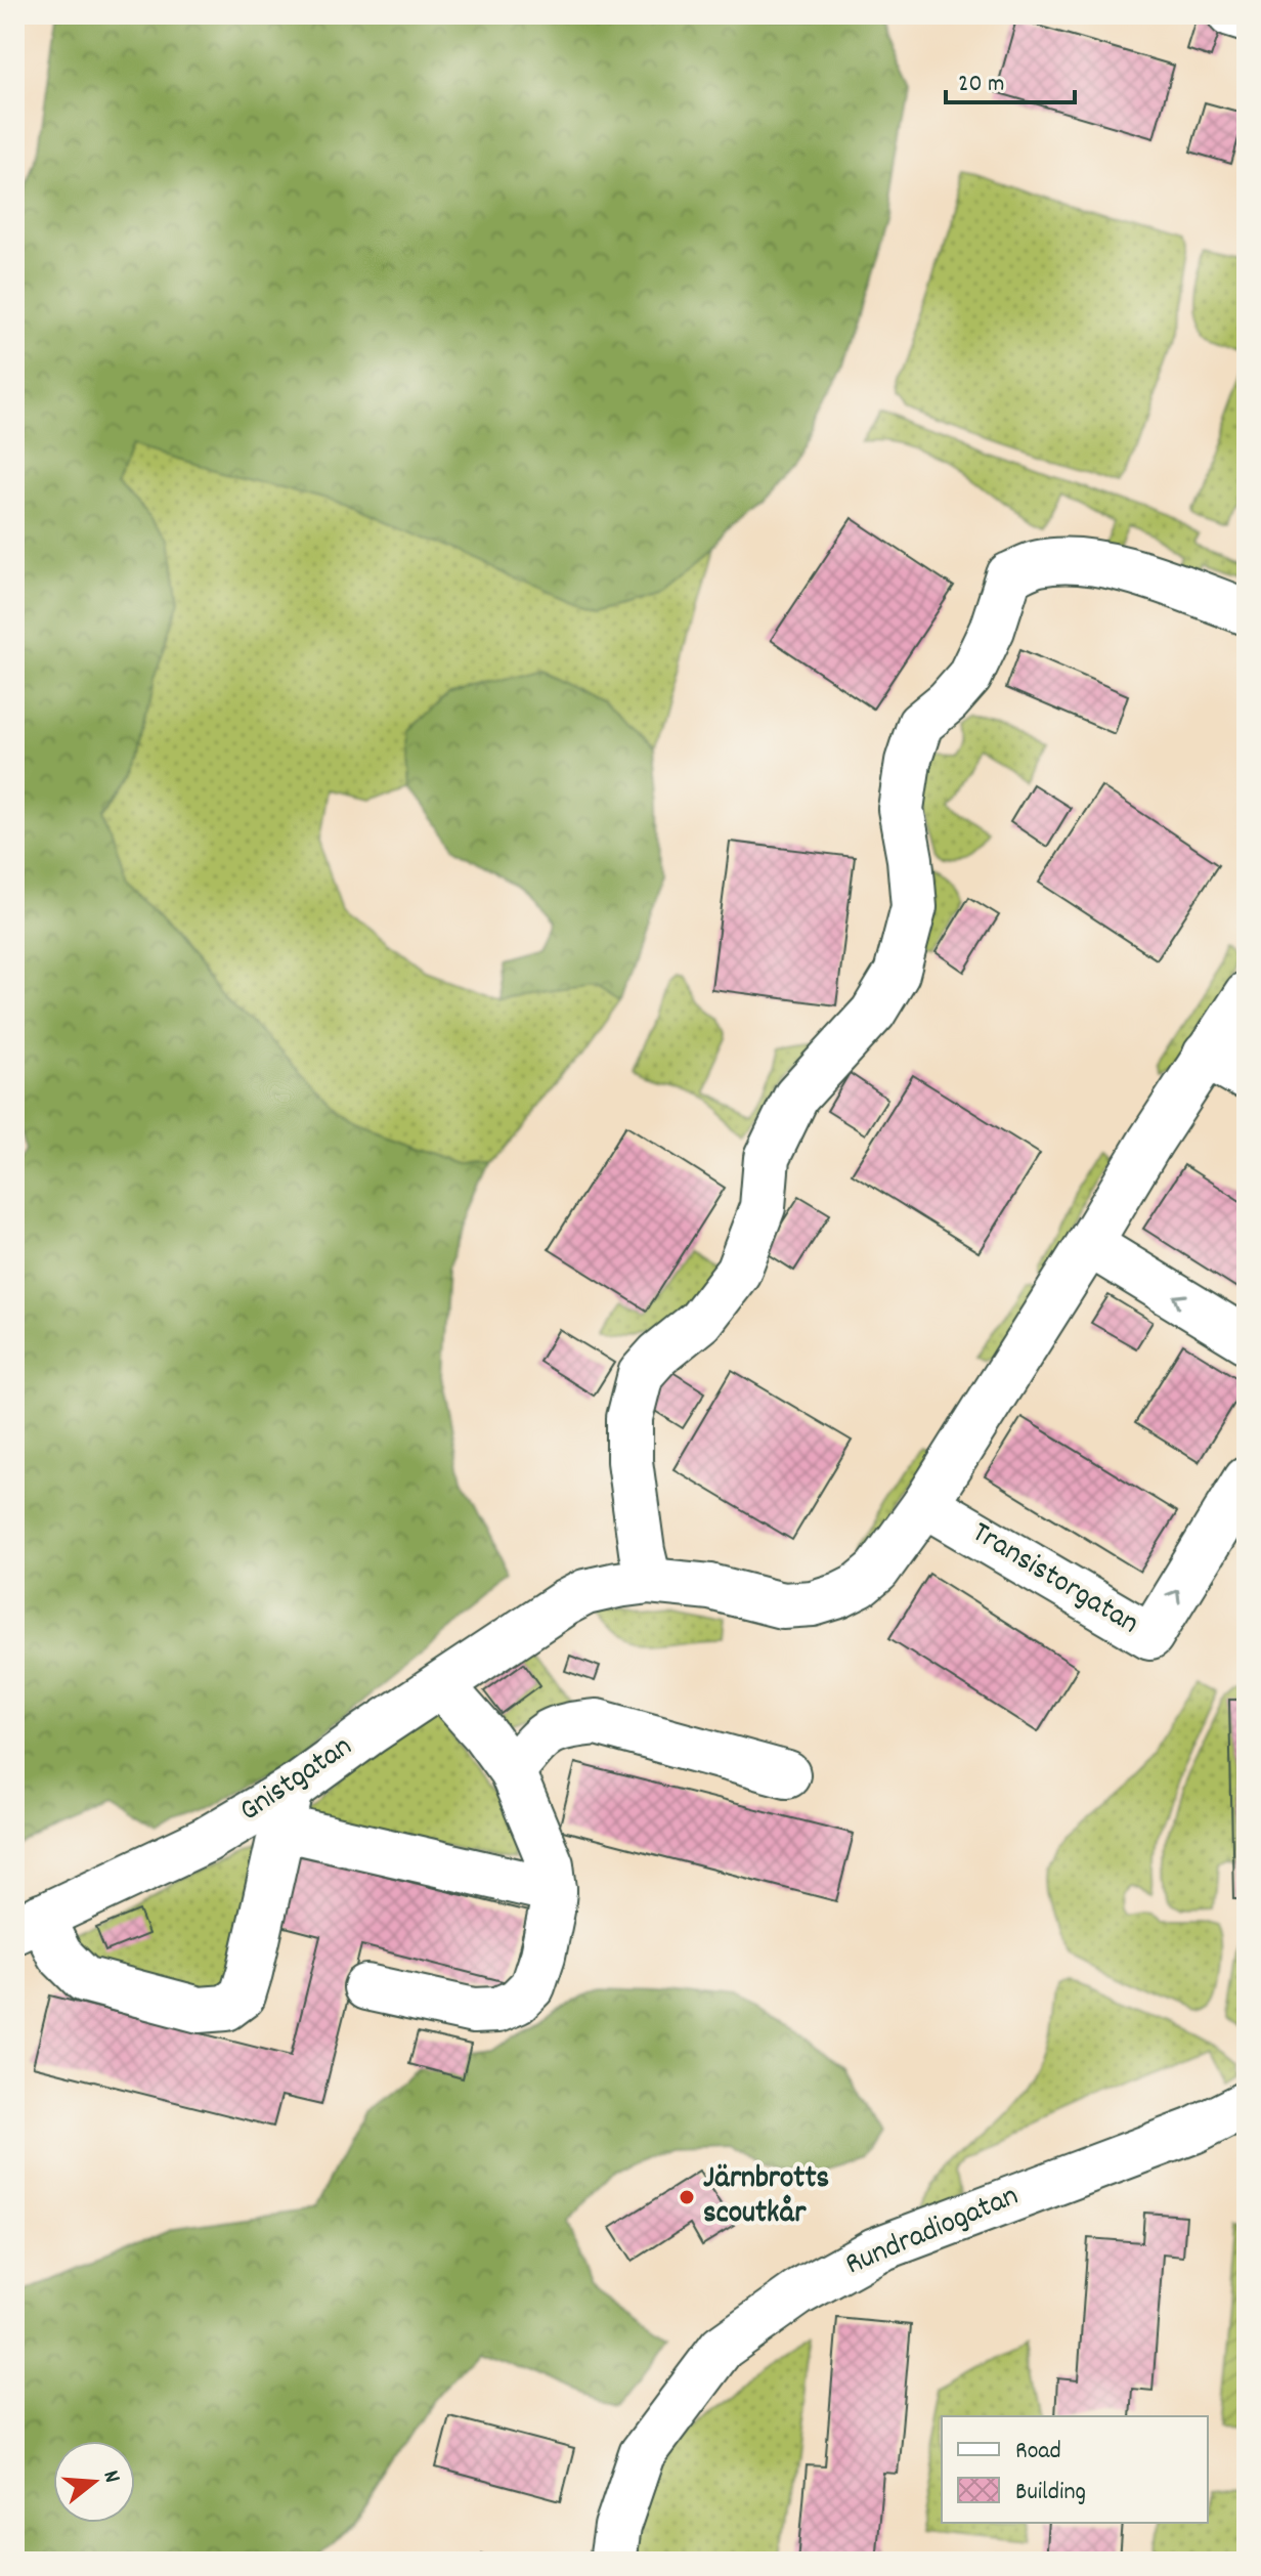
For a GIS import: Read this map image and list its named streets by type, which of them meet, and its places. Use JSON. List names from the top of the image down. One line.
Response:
{"streets":{"street":["Transistorgatan","Gnistgatan","Rundradiogatan"]},"places":["Järnbrotts scoutkår"],"legend":["Road","Building"],"scale_bar":"20 m","north":"right"}
